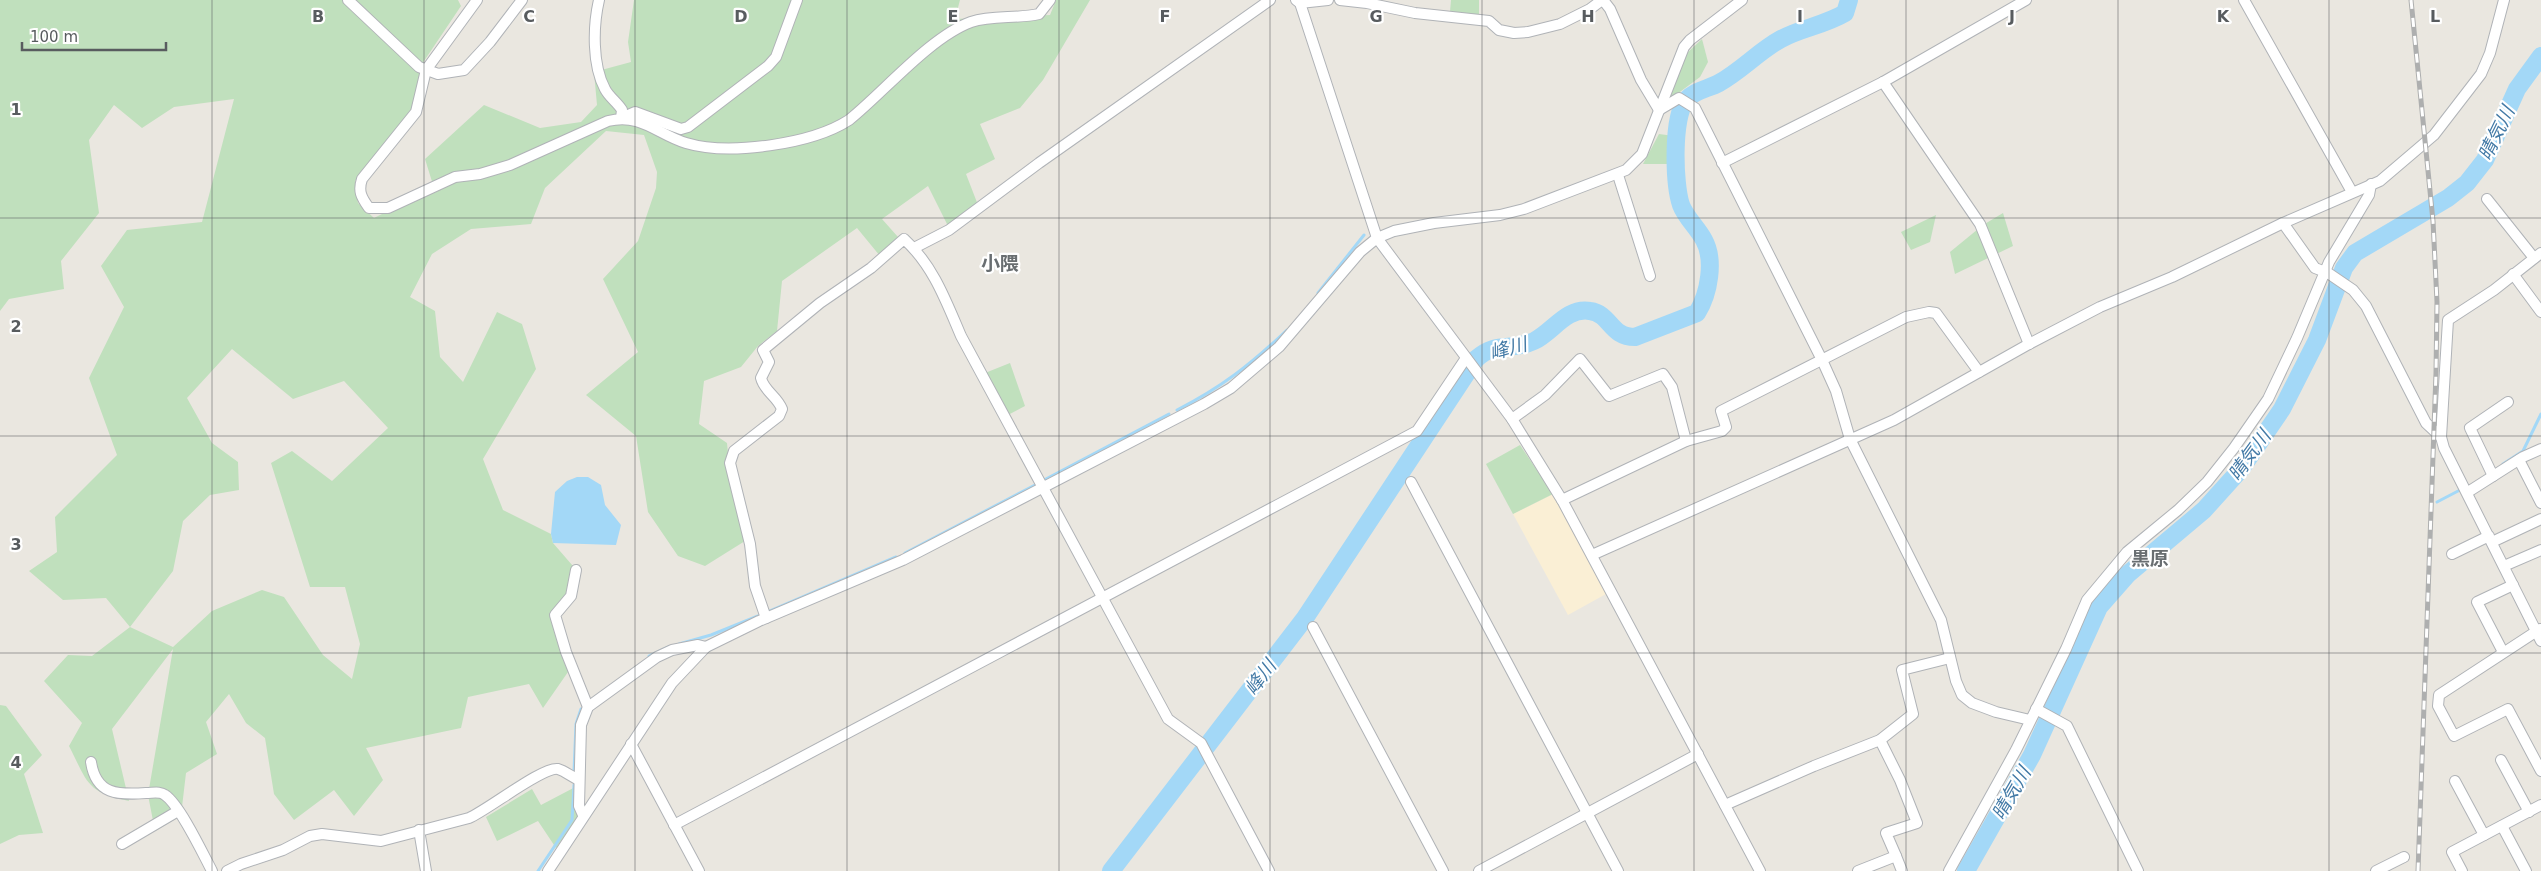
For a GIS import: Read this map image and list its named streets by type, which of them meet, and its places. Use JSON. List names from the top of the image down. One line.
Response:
{"districts":["小隈","黒原"],"water":["晴気川","峰川"],"scale_bar":"100 m","grid":{"columns":["B","C","D","E","F","G","H","I","J","K","L"],"rows":["1","2","3","4"]}}
